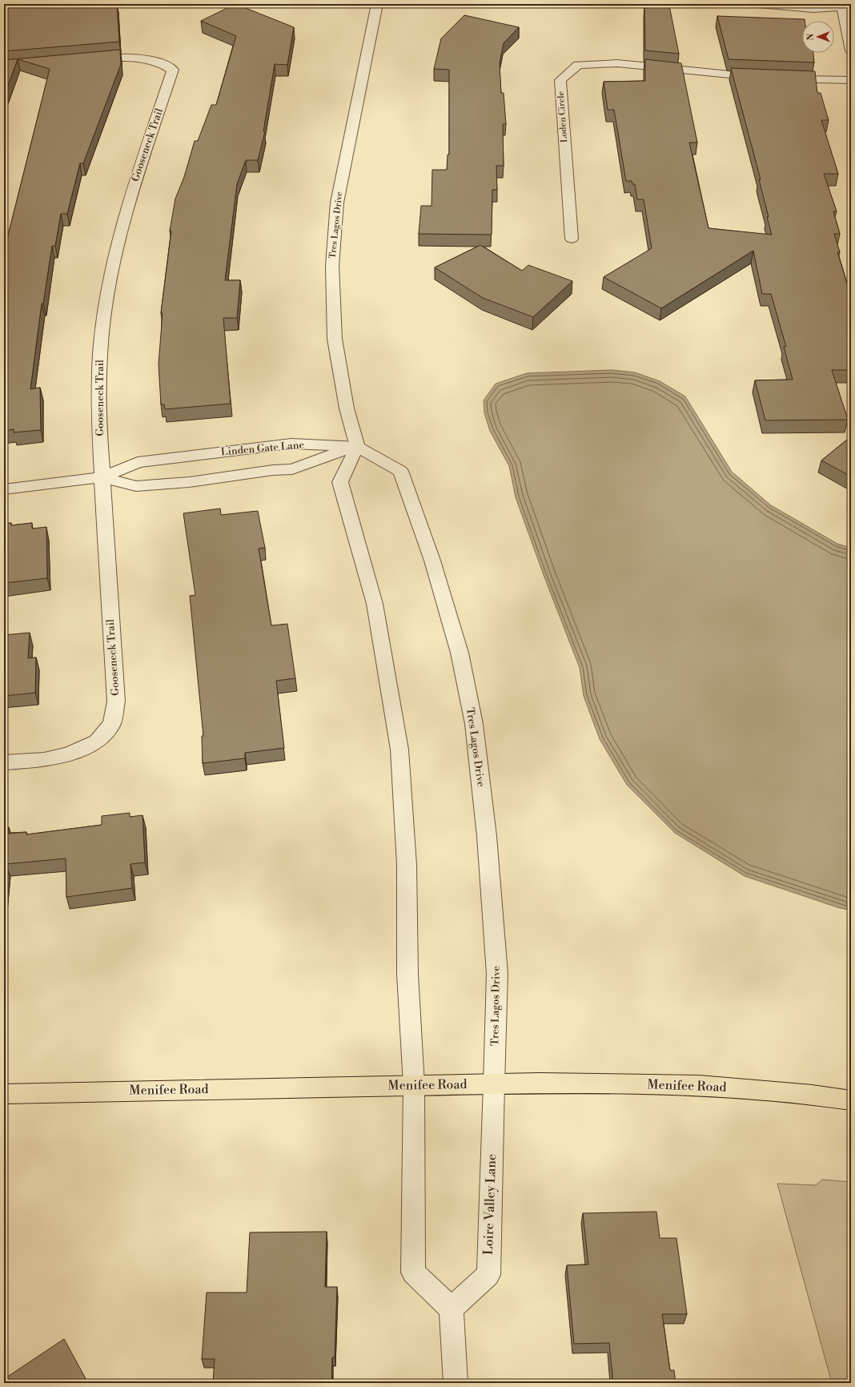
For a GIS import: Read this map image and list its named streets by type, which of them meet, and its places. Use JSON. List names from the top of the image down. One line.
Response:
{"streets":{"main road":["Menifee Road"],"street":["Loden Circle","Gooseneck Trail","Tres Lagos Drive","Linden Gate Lane","Loire Valley Lane"]},"crossings":[["Gooseneck Trail","Linden Gate Lane"],["Tres Lagos Drive","Linden Gate Lane"],["Tres Lagos Drive","Menifee Road"],["Tres Lagos Drive","Loire Valley Lane"],["Menifee Road","Loire Valley Lane"]],"north":"left"}
